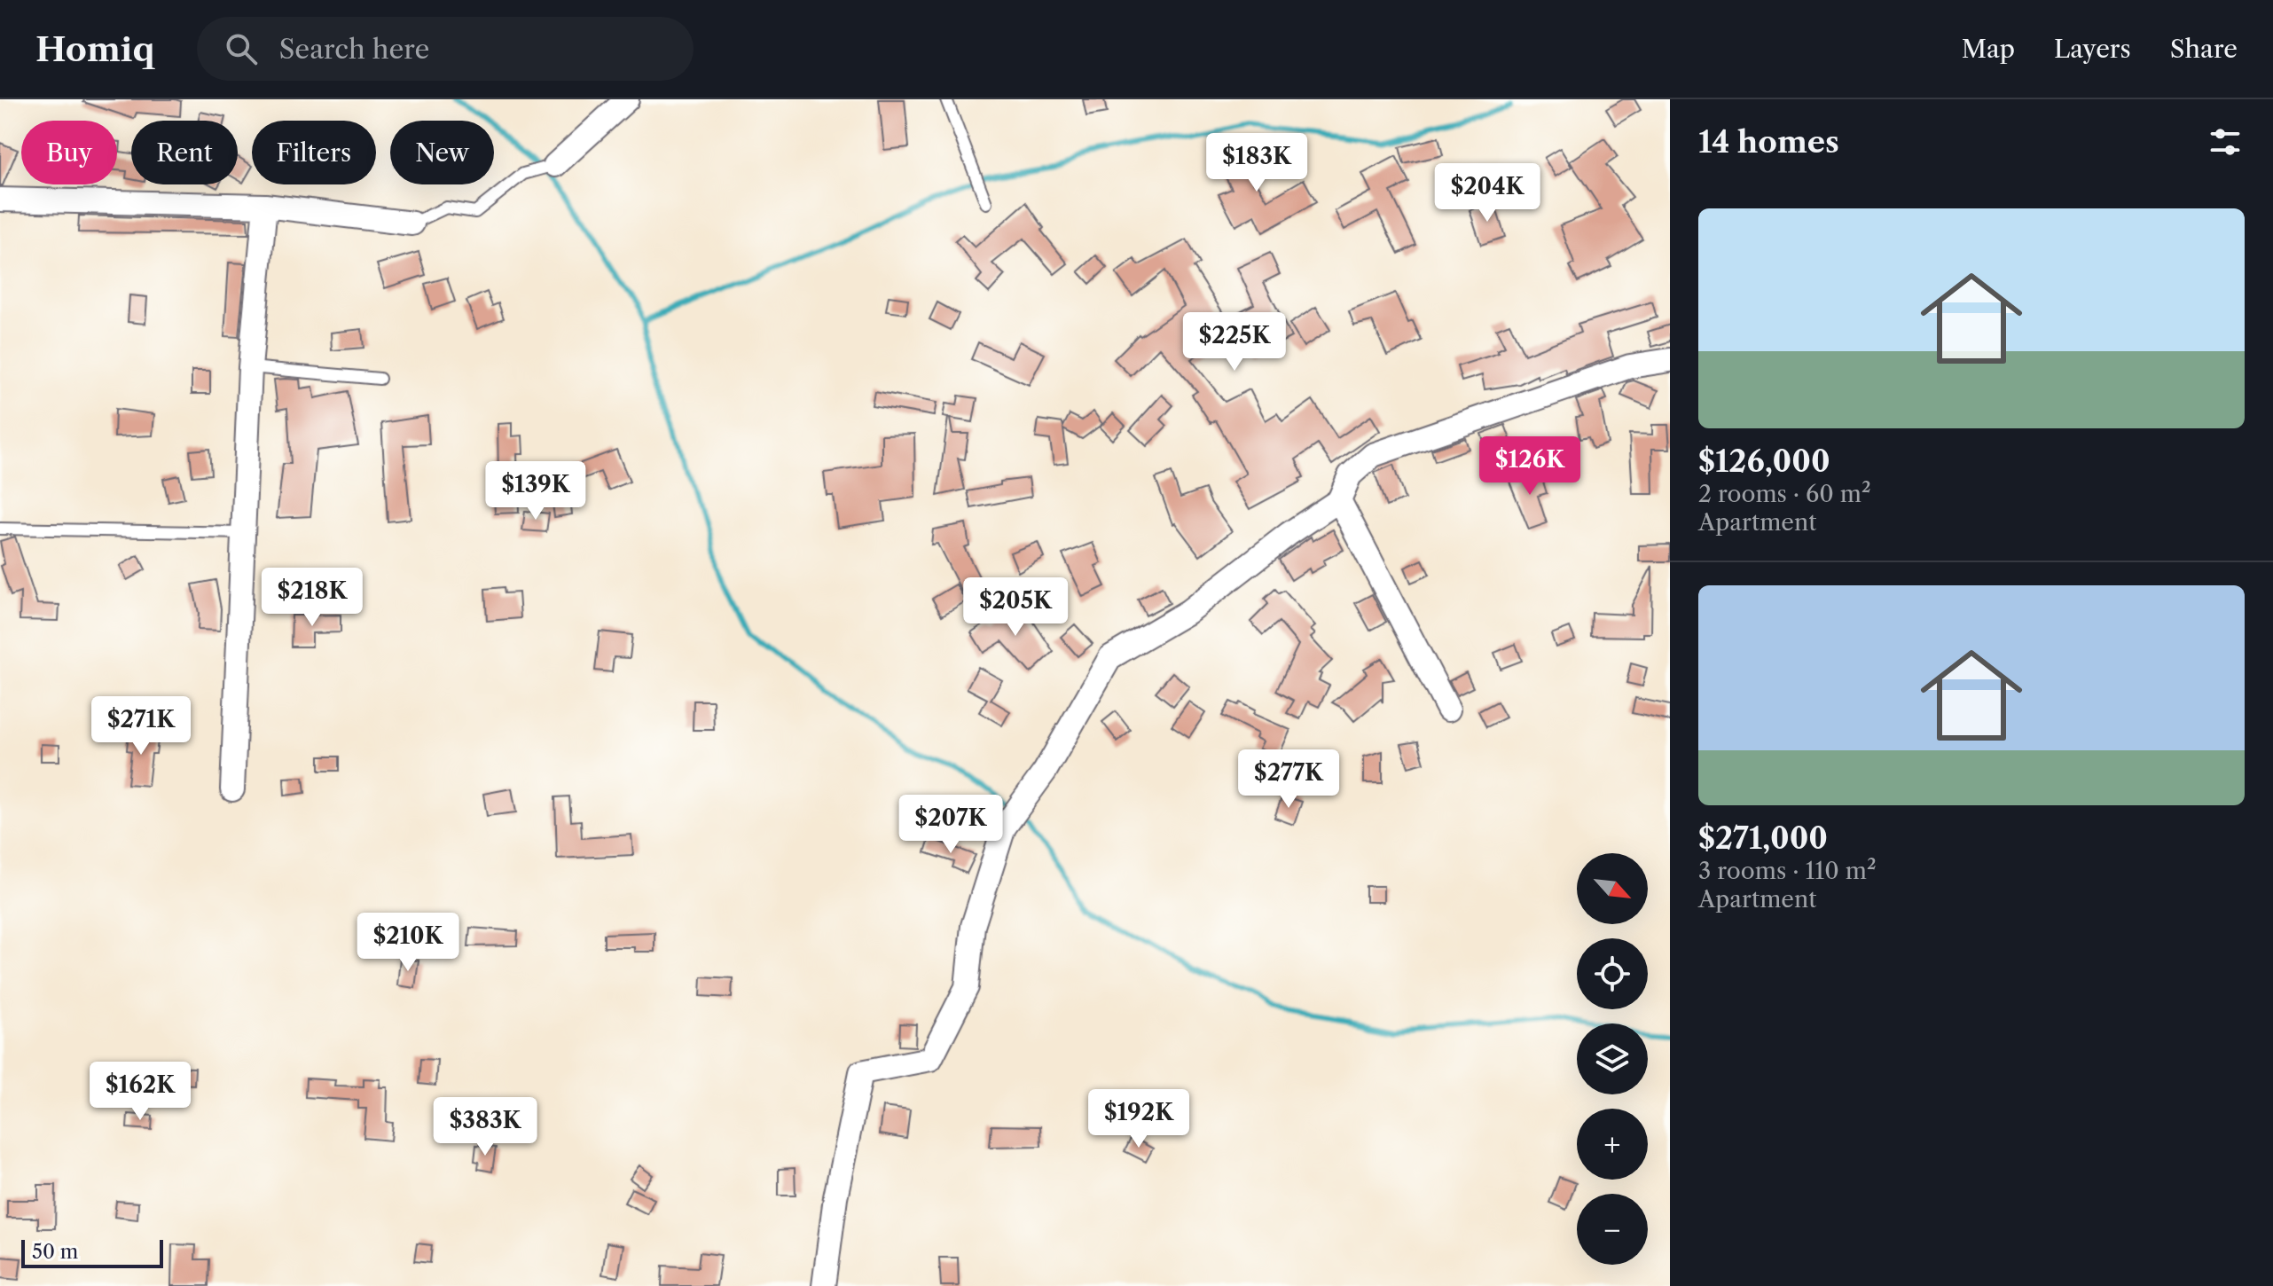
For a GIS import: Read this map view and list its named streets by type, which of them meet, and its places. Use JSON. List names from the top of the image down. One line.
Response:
{"scale_bar":"50 m","north":"bottom right","page":{"header":"Homiq","search":"Search here","nav":["Map","Layers","Share"],"heading":"14 homes","chip":["Buy","Rent","Filters","New"],"price":["$183K","$204K","$225K","$126K","$139K","$218K","$205K","$271K","$277K","$207K","$210K","$162K","$192K","$383K"],"list":[{"name":"$126,000","note":"2 rooms · 60 m² · Apartment"},{"name":"$271,000","note":"3 rooms · 110 m² · Apartment"}],"map_buttons":["+","−"],"scale":"50 m"}}
